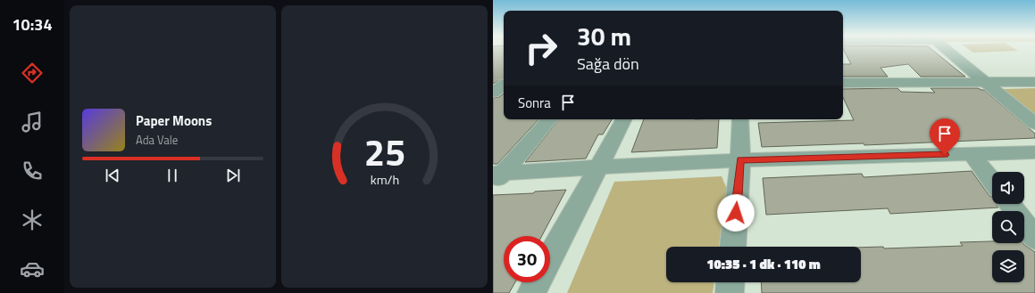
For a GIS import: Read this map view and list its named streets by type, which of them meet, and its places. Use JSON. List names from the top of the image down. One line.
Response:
{"page":{"tabs":"10:34","turn":["30 m","Sağa dön"],"then":"Sonra","song":["Paper Moons","Ada Vale"],"limit":"30","trip":"10:35 · 1 dk · 110 m","gauge":["25","km/h"]}}
